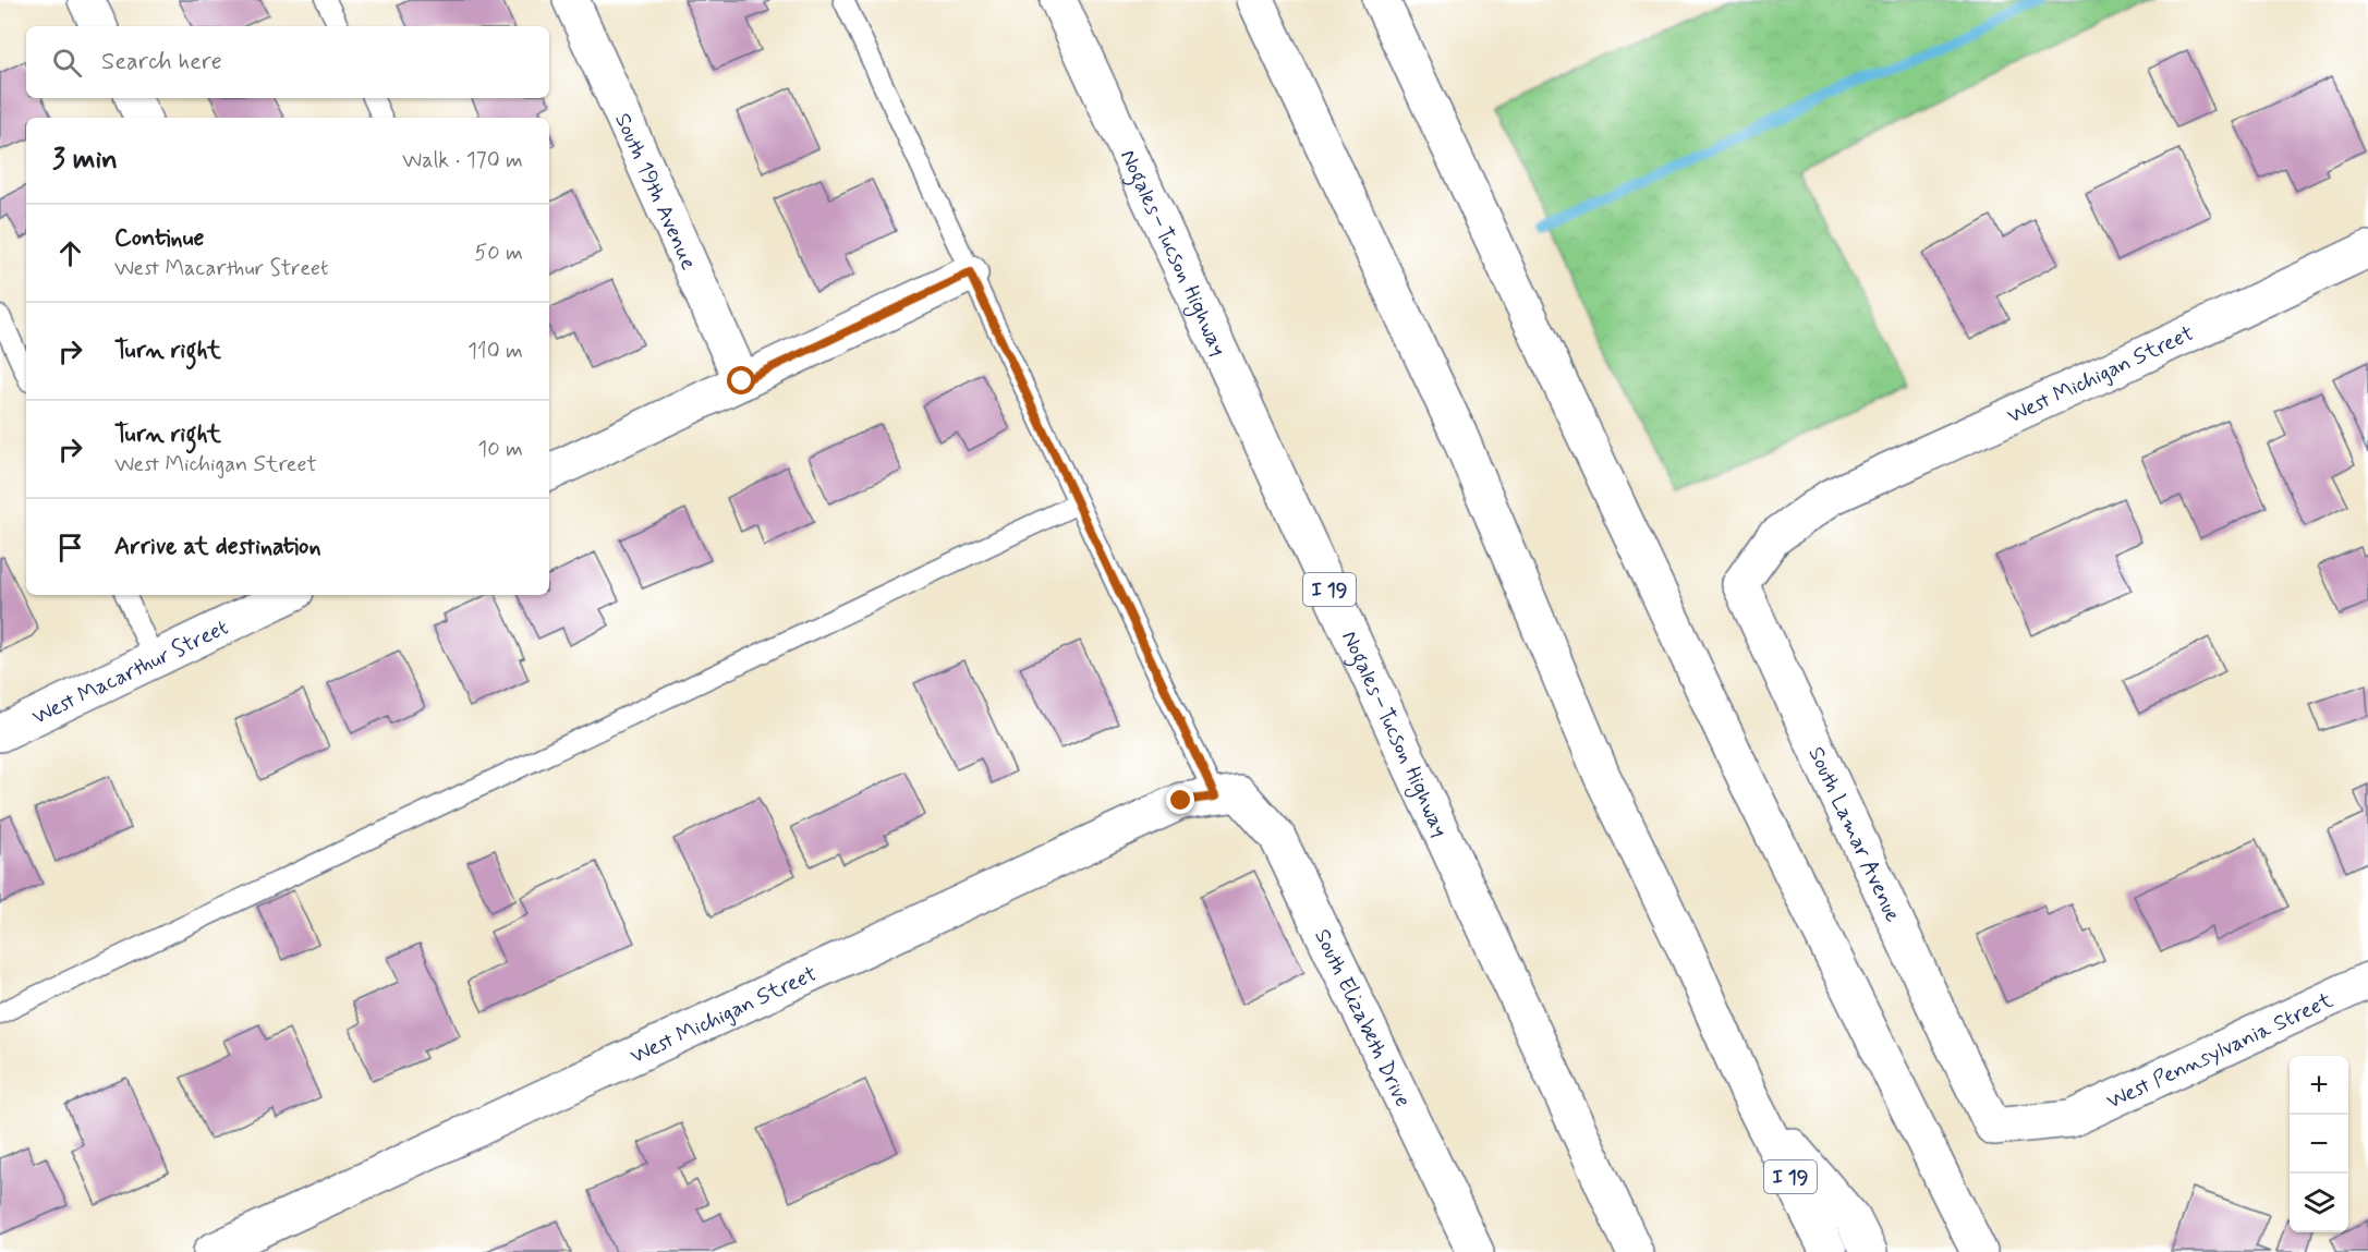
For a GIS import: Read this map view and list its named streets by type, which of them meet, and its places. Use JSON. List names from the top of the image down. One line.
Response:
{"streets":{"main road":["South 19th Avenue","Nogales–Tucson Highway","West Michigan Street","I 19","West Macarthur Street","South Lamar Avenue","South Elizabeth Drive","West Pennsylvania Street"]},"crossings":[["West Michigan Street","South Lamar Avenue"],["West Michigan Street","South Elizabeth Drive"],["South Lamar Avenue","West Pennsylvania Street"]],"page":{"search":"Search here","heading":["3 min","Walk · 170 m"],"list":[["Continue","West Macarthur Street","50 m"],["Turn right","110 m"],["Turn right","West Michigan Street","10 m"],"Arrive at destination"],"map_buttons":["+","−"]}}
